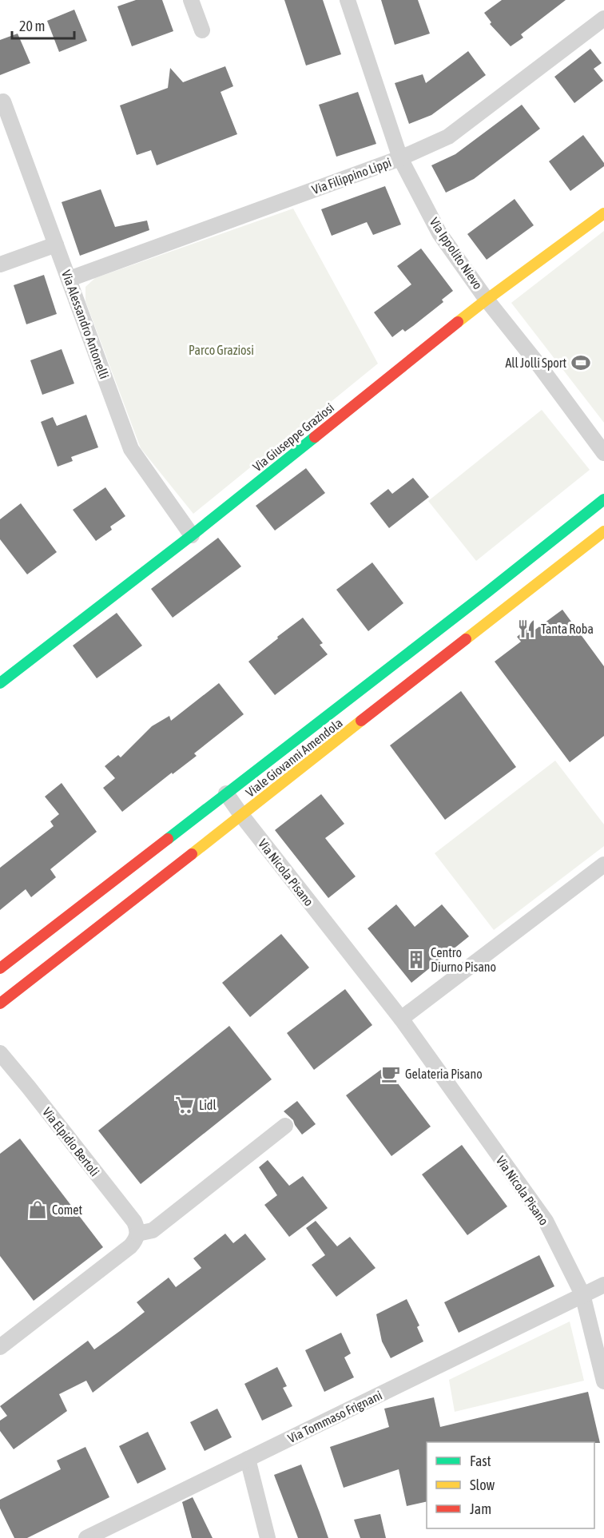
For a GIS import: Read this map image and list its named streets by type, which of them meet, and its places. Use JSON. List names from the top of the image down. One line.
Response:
{"streets":{"main road":["Via Giuseppe Graziosi","Viale Giovanni Amendola"],"street":["Via Filippino Lippi","Via Ippolito Nievo","Via Alessandro Antonelli","Via Nicola Pisano","Via Elpidio Bertoli","Via Tommaso Frignani"]},"crossings":[["Via Filippino Lippi","Via Ippolito Nievo"],["Via Filippino Lippi","Via Alessandro Antonelli"],["Via Ippolito Nievo","Via Giuseppe Graziosi"],["Via Alessandro Antonelli","Via Giuseppe Graziosi"],["Viale Giovanni Amendola","Via Nicola Pisano"],["Via Nicola Pisano","Via Tommaso Frignani"]],"parks":["Parco Graziosi"],"places":{"sports":["All Jolli Sport"],"restaurant":["Tanta Roba"],"building":["Centro Diurno Pisano"],"cafe":["Gelateria Pisano"],"supermarket":["Lidl"],"shop":["Comet"]},"legend":["Fast","Slow","Jam"],"scale_bar":"20 m"}
